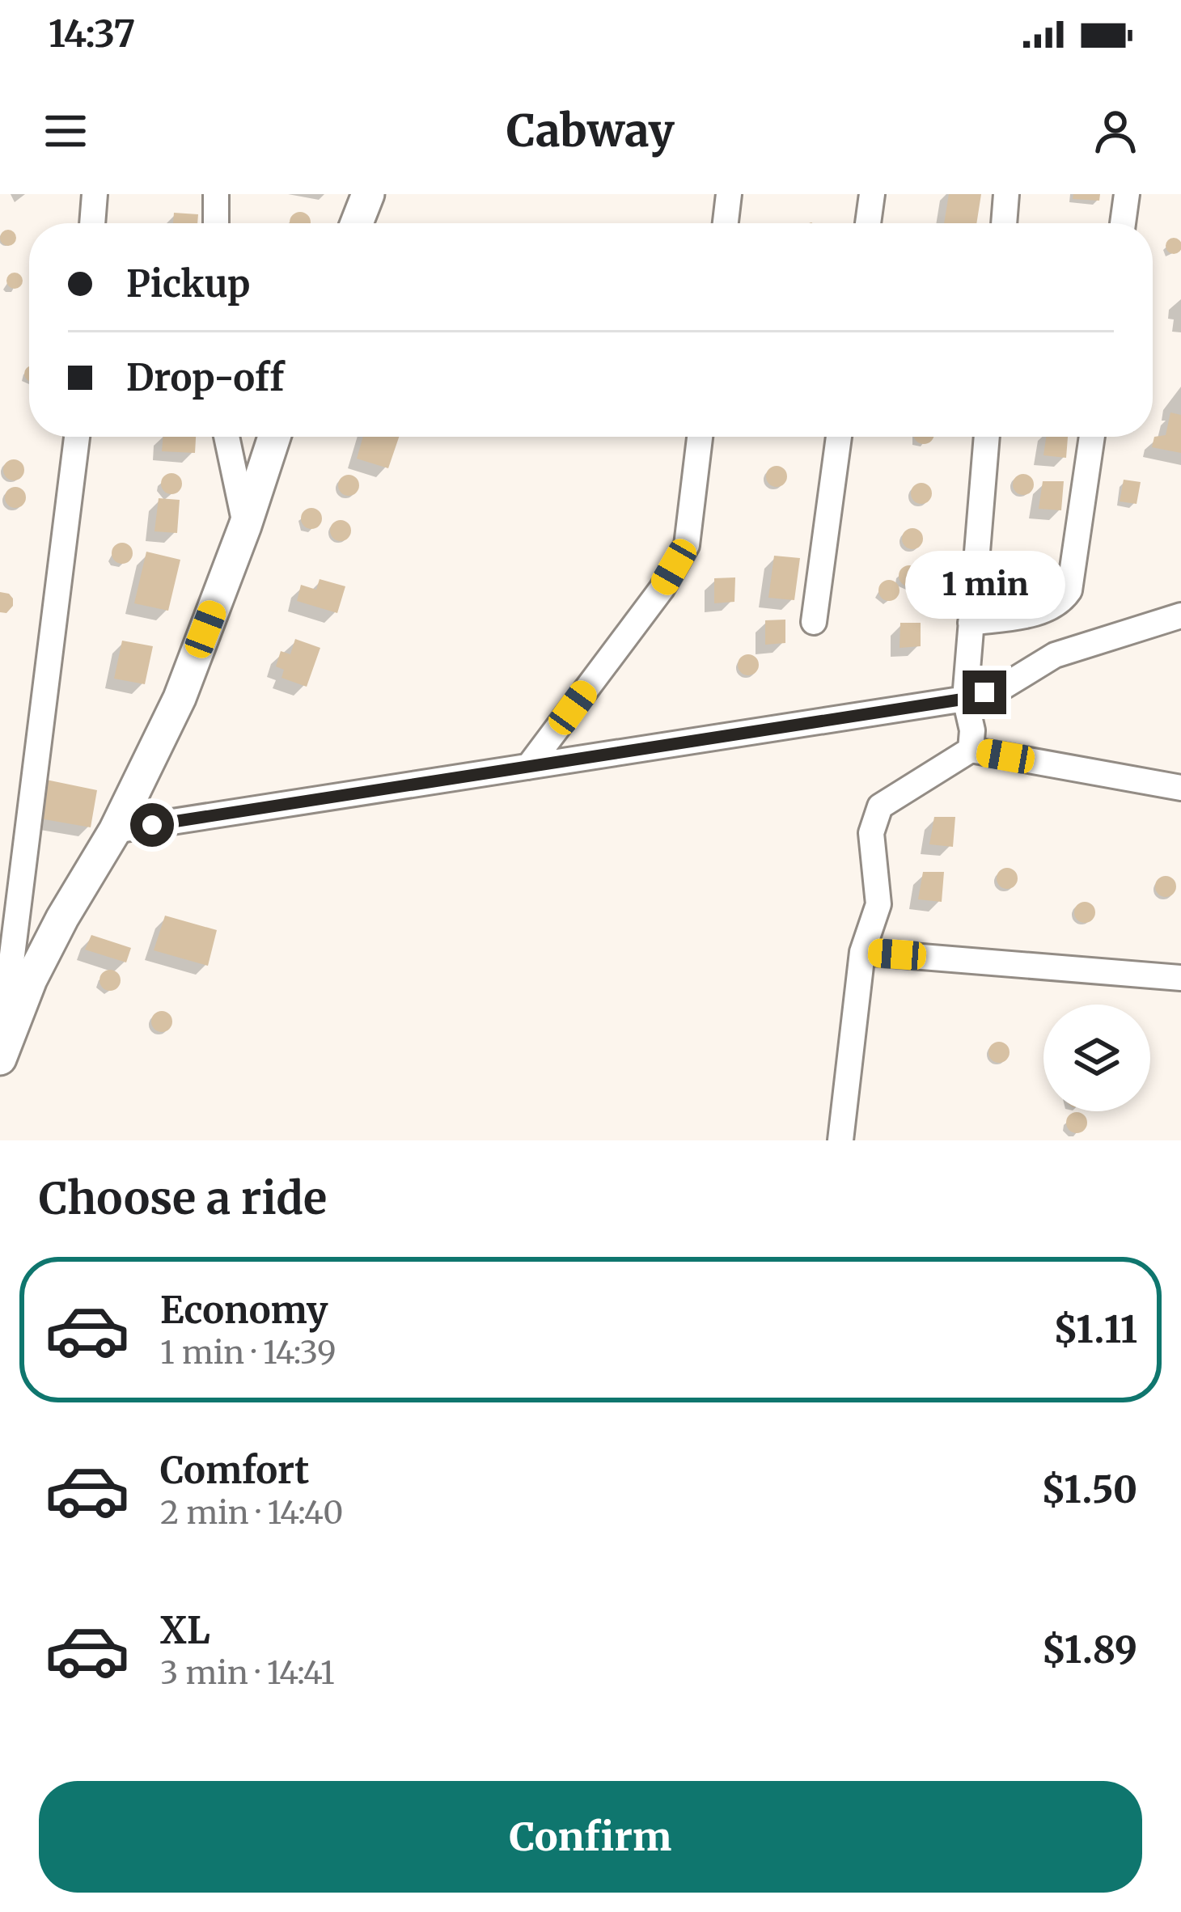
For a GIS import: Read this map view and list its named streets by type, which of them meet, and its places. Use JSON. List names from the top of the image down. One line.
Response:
{"page":{"status":"14:37","header":"Cabway","banner":["Pickup","Drop-off"],"bubble":"1 min","heading":"Choose a ride","list":[{"name":"Economy","note":"1 min · 14:39","value":"$1.11"},{"name":"Comfort","note":"2 min · 14:40","value":"$1.50"},{"name":"XL","note":"3 min · 14:41","value":"$1.89"}],"buttons":"Confirm"}}
